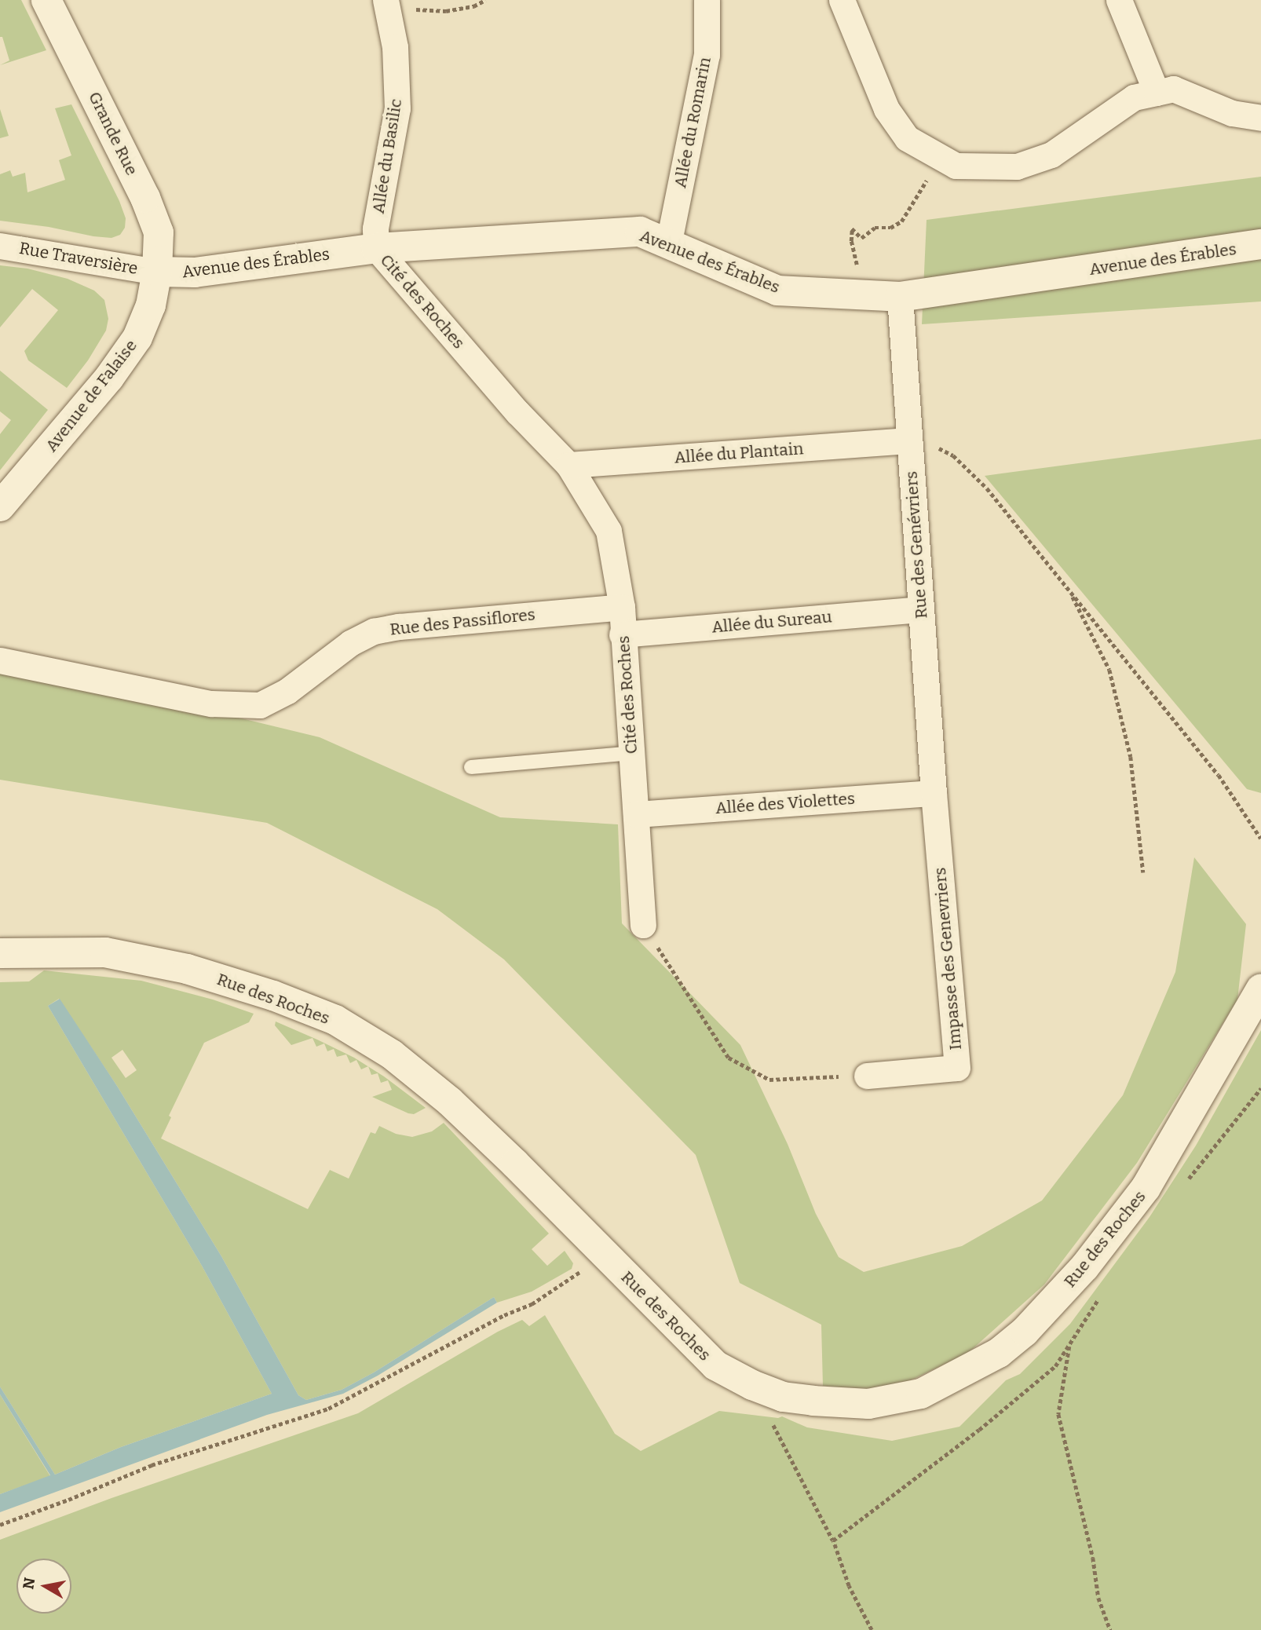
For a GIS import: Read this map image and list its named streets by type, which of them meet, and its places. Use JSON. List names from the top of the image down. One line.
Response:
{"streets":{"street":["Allée du Romarin","Grande Rue","Allée du Basilic","Rue Traversière","Avenue des Érables","Cité des Roches","Avenue de Falaise","Allée du Plantain","Rue des Genévriers","Rue des Passiflores","Allée du Sureau","Allée des Violettes","Impasse des Genevriers","Rue des Roches"]},"crossings":[["Allée du Romarin","Avenue des Érables"],["Grande Rue","Rue Traversière"],["Grande Rue","Avenue des Érables"],["Grande Rue","Avenue de Falaise"],["Allée du Basilic","Avenue des Érables"],["Allée du Basilic","Cité des Roches"],["Rue Traversière","Avenue des Érables"],["Rue Traversière","Avenue de Falaise"],["Avenue des Érables","Cité des Roches"],["Avenue des Érables","Avenue de Falaise"],["Avenue des Érables","Rue des Genévriers"],["Cité des Roches","Allée du Plantain"],["Cité des Roches","Rue des Passiflores"],["Cité des Roches","Allée du Sureau"],["Cité des Roches","Allée des Violettes"],["Allée du Plantain","Rue des Genévriers"],["Rue des Genévriers","Allée du Sureau"],["Rue des Genévriers","Allée des Violettes"],["Rue des Genévriers","Impasse des Genevriers"],["Allée des Violettes","Impasse des Genevriers"]],"north":"left"}
